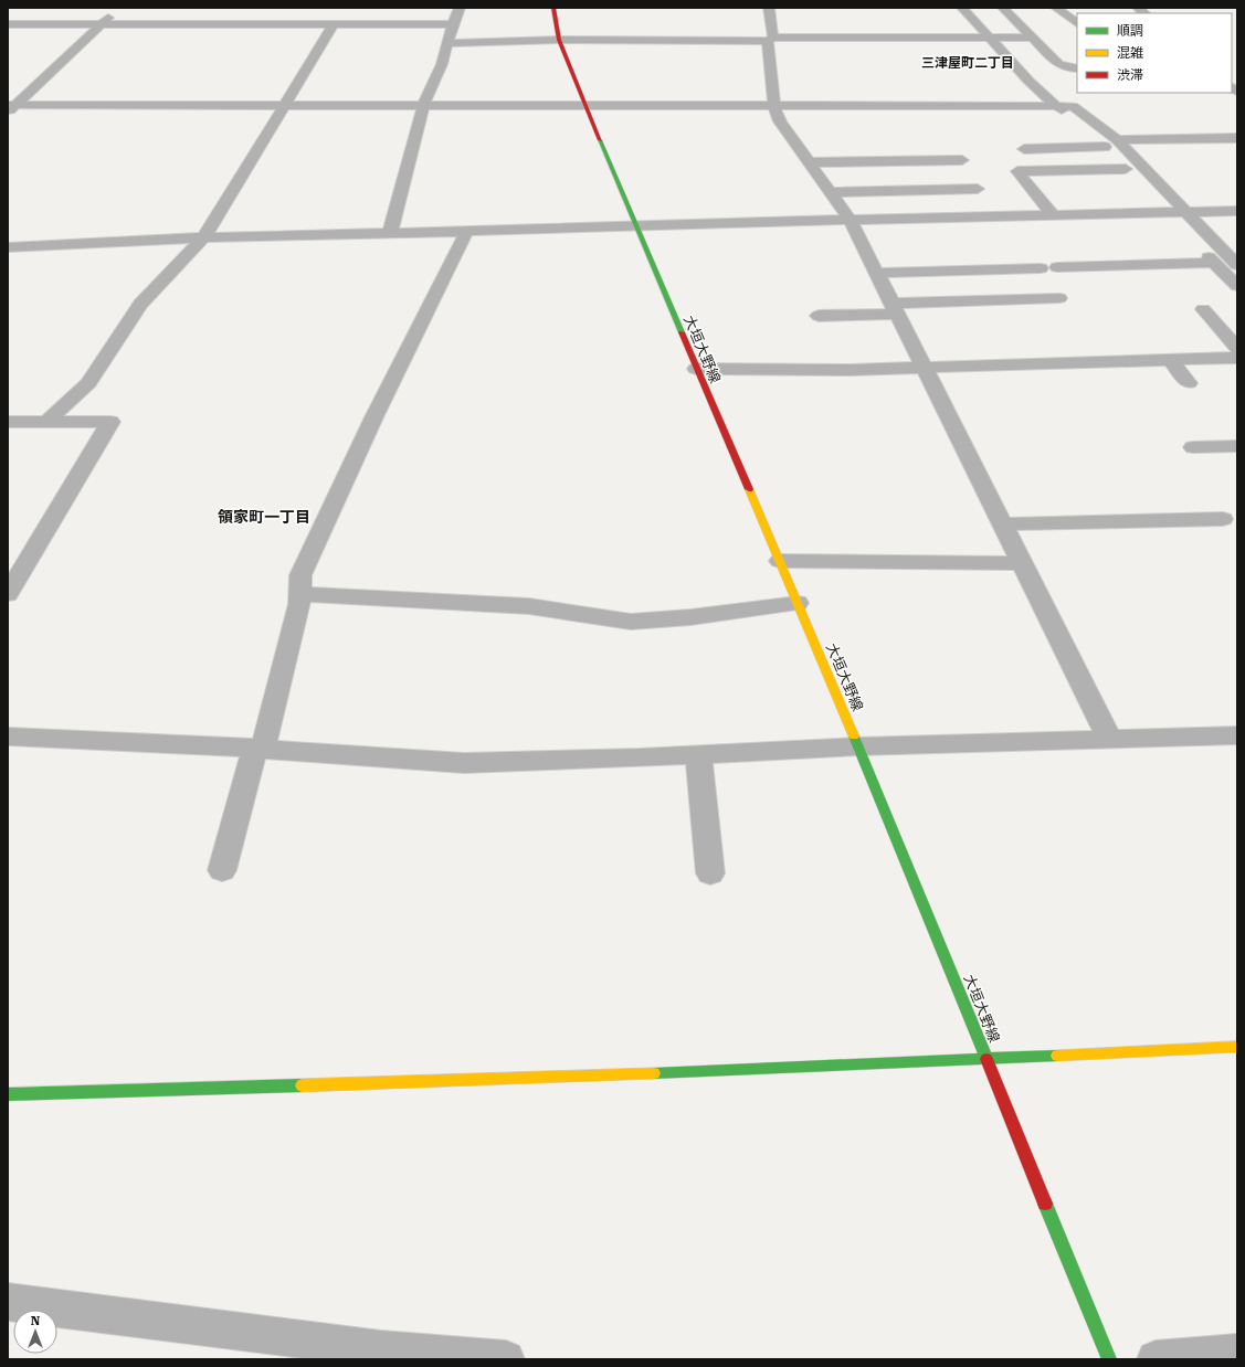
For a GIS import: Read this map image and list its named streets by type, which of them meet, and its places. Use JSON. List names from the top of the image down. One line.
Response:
{"streets":{"main road":["大垣大野線"]},"districts":["三津屋町二丁目","領家町一丁目"],"legend":["順調","混雑","渋滞"],"north":"top"}
